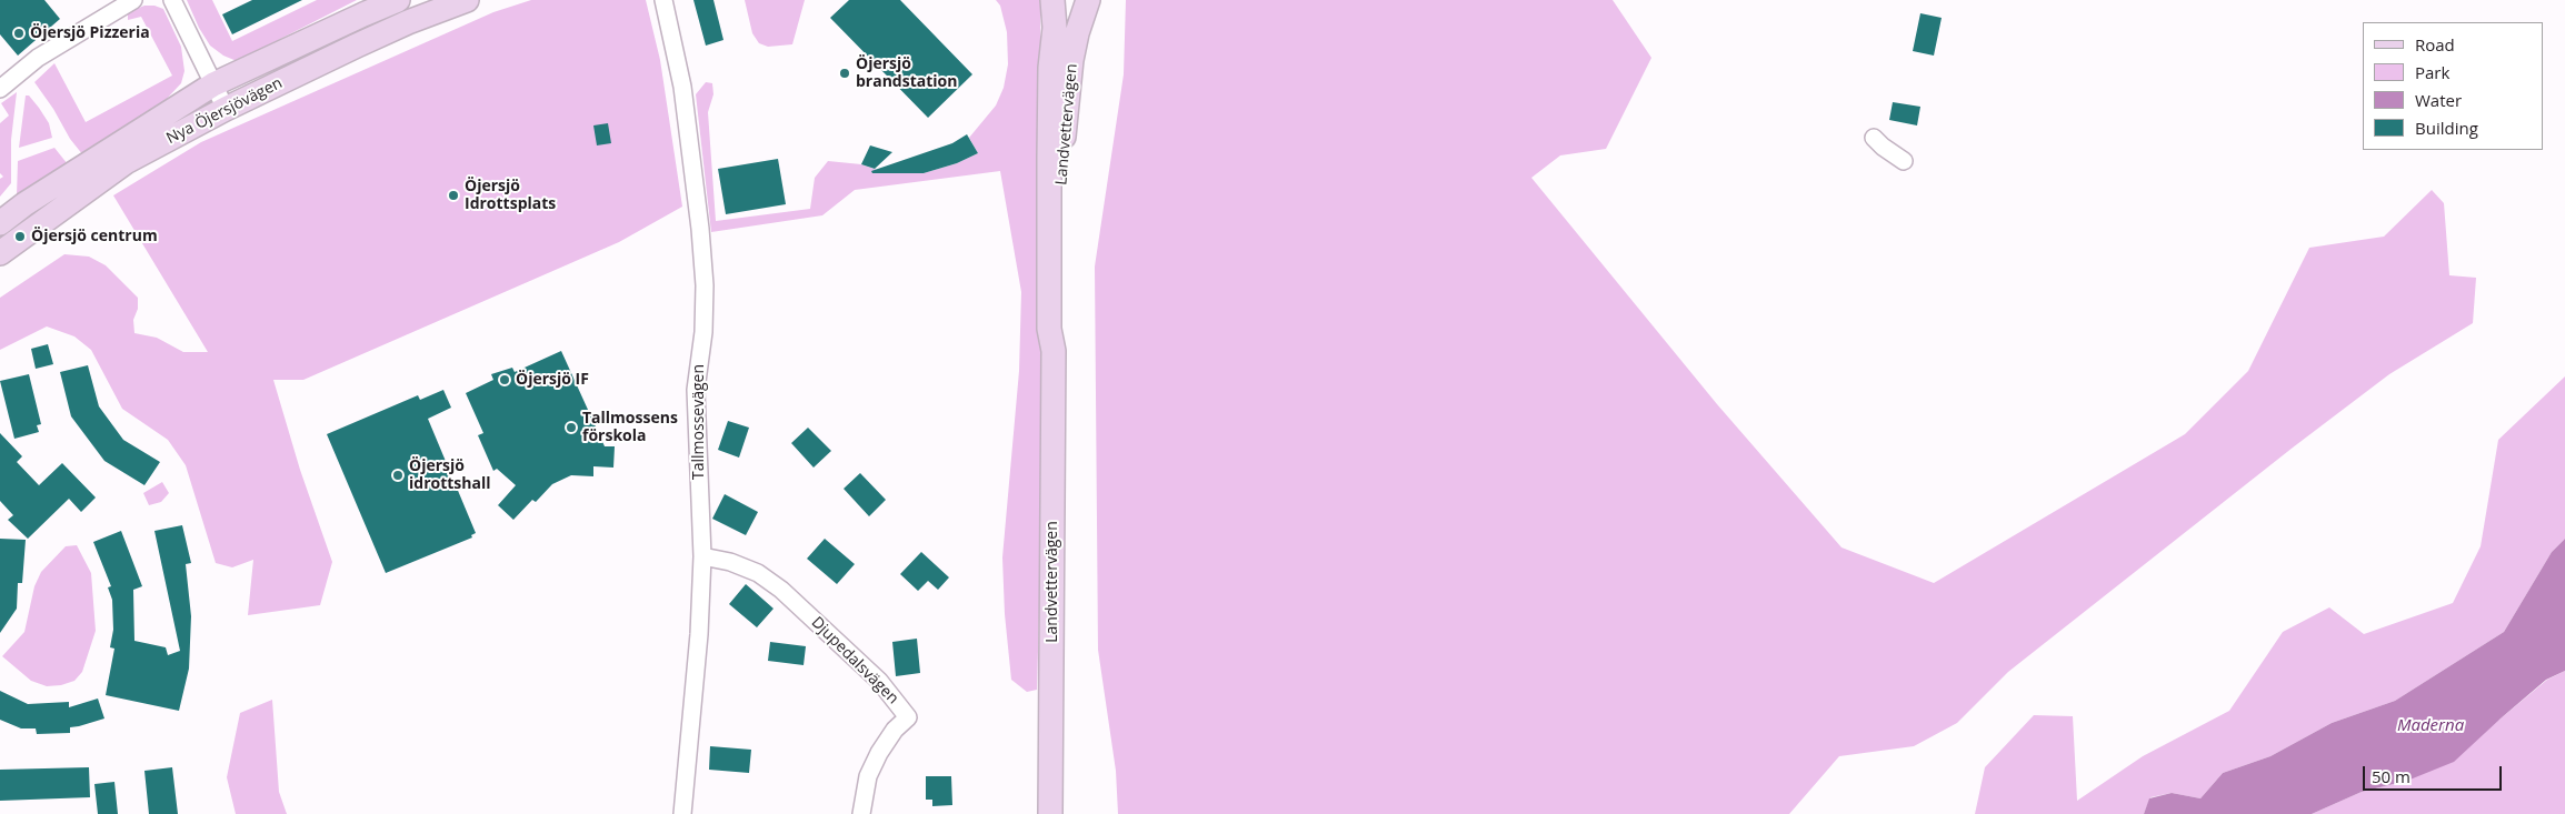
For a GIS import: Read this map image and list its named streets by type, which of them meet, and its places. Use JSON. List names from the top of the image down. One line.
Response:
{"streets":{"street":["Nya Öjersjövägen","Landvettervägen","Tallmossevägen","Djupedalsvägen"]},"crossings":[["Tallmossevägen","Djupedalsvägen"]],"water":["Maderna"],"places":["Öjersjö Pizzeria","Öjersjö brandstation","Öjersjö Idrottsplats","Öjersjö centrum","Öjersjö IF","Tallmossens förskola","Öjersjö idrottshall"],"legend":["Road","Park","Water","Building"],"scale_bar":"50 m"}
